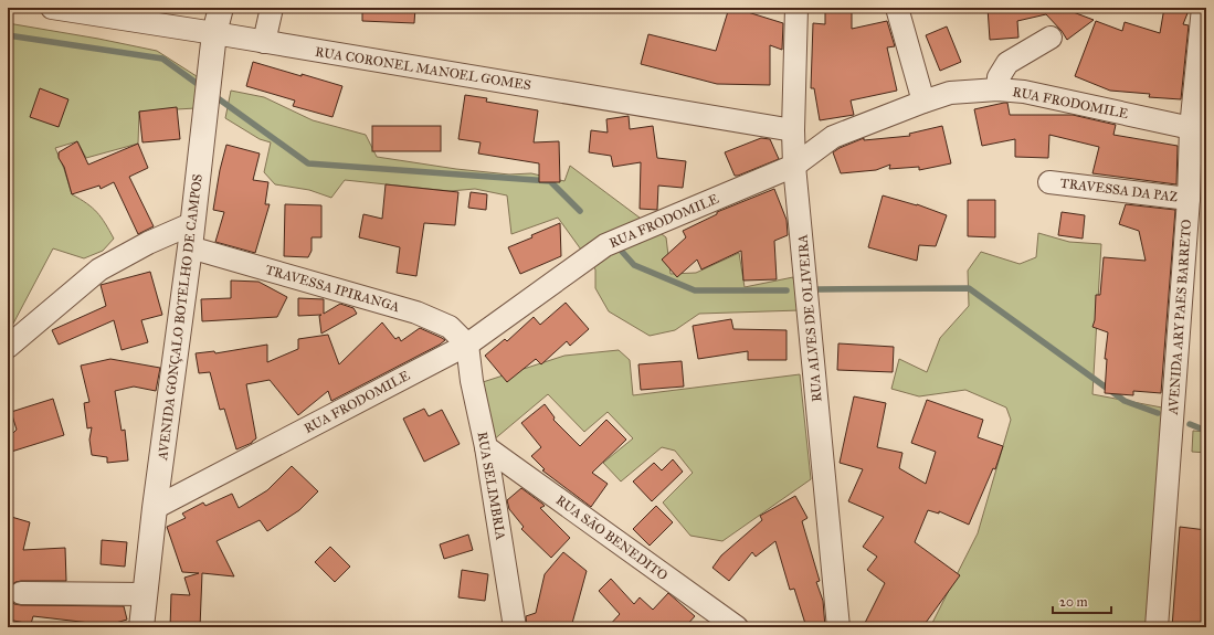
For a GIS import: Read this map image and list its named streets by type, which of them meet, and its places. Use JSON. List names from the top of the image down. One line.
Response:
{"streets":{"street":["RUA CORONEL MANOEL GOMES","RUA FRODOMILE","TRAVESSA DA PAZ","TRAVESSA IPIRANGA","AVENIDA GONÇALO BOTELHO DE CAMPOS","AVENIDA ARY PAES BARRETO","RUA ALVES DE OLIVEIRA","RUA SELIMBRIA","RUA SÃO BENEDITO"]},"crossings":[["RUA CORONEL MANOEL GOMES","AVENIDA GONÇALO BOTELHO DE CAMPOS"],["RUA CORONEL MANOEL GOMES","RUA ALVES DE OLIVEIRA"],["RUA FRODOMILE","TRAVESSA IPIRANGA"],["RUA FRODOMILE","AVENIDA GONÇALO BOTELHO DE CAMPOS"],["RUA FRODOMILE","AVENIDA ARY PAES BARRETO"],["RUA FRODOMILE","RUA ALVES DE OLIVEIRA"],["RUA FRODOMILE","RUA SELIMBRIA"],["TRAVESSA DA PAZ","AVENIDA ARY PAES BARRETO"],["TRAVESSA IPIRANGA","AVENIDA GONÇALO BOTELHO DE CAMPOS"],["TRAVESSA IPIRANGA","RUA SELIMBRIA"],["RUA SELIMBRIA","RUA SÃO BENEDITO"]],"scale_bar":"20 m"}
